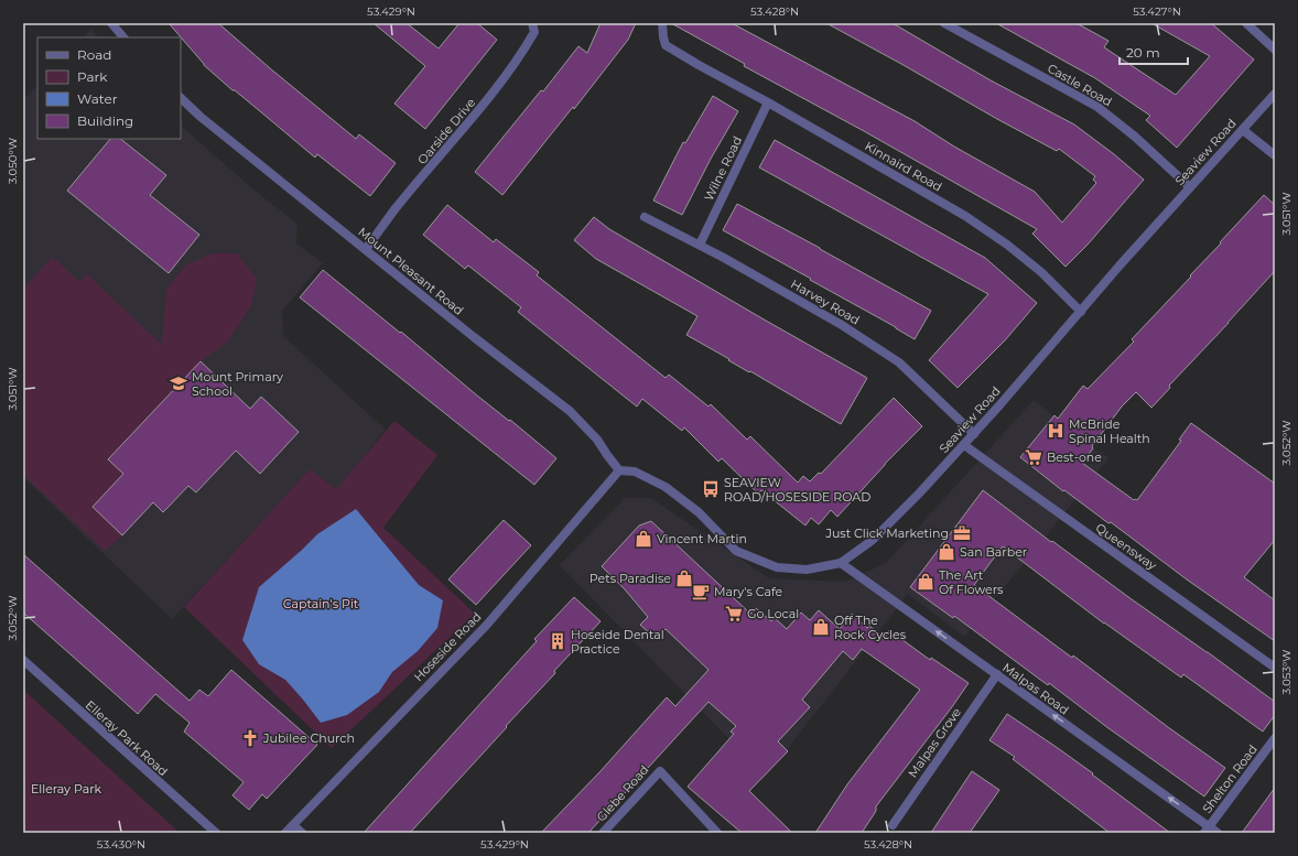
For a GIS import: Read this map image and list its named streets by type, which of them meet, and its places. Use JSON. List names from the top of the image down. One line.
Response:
{"streets":{"street":["Castle Road","Oarside Drive","Seaview Road","Kinnaird Road","Wilne Road","Mount Pleasant Road","Harvey Road","Queensway","Hoseside Road","Malpas Road","Elleray Park Road","Malpas Grove","Shelton Road","Glebe Road"]},"crossings":[["Castle Road","Seaview Road"],["Oarside Drive","Mount Pleasant Road"],["Seaview Road","Kinnaird Road"],["Seaview Road","Mount Pleasant Road"],["Seaview Road","Harvey Road"],["Seaview Road","Queensway"],["Seaview Road","Hoseside Road"],["Seaview Road","Malpas Road"],["Kinnaird Road","Wilne Road"],["Wilne Road","Harvey Road"],["Mount Pleasant Road","Hoseside Road"],["Malpas Road","Malpas Grove"],["Malpas Road","Shelton Road"]],"one_way":["Malpas Road"],"parks":["Captain's Pit","Elleray Park"],"places":{"school or university":["Mount Primary School"],"hospital":["McBride Spinal Health"],"supermarket":["Best-one","Go Local"],"bus stop":["SEAVIEW ROAD/HOSESIDE ROAD"],"office":["Just Click Marketing"],"shop":["Vincent Martin","San Barber","Pets Paradise","The Art Of Flowers","Off The Rock Cycles"],"cafe":["Mary's Cafe"],"building":["Hoseide Dental Practice"],"church":["Jubilee Church"]},"legend":["Road","Park","Water","Building"],"scale_bar":"20 m","coordinates":["53.429°N","53.428°N","53.427°N","3.050°W","3.051°W","3.052°W","3.053°W","53.430°N"]}
